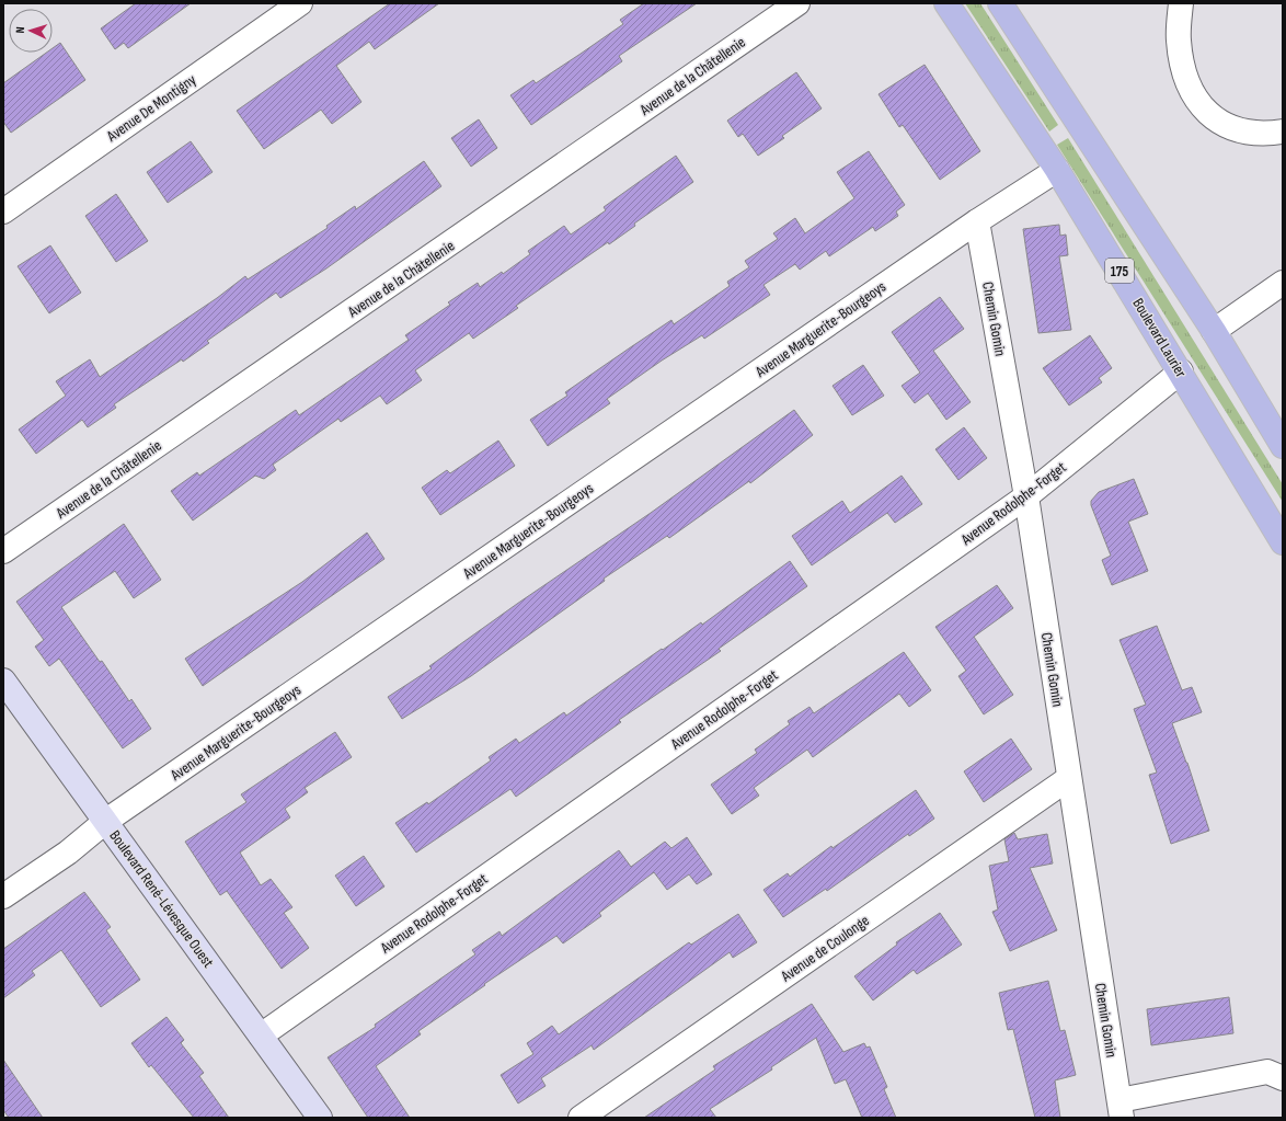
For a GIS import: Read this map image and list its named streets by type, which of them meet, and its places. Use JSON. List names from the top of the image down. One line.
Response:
{"streets":{"main road":["175","Boulevard Laurier","Boulevard René-Lévesque Ouest"],"street":["Avenue de la Châtellenie","Avenue De Montigny","Chemin Gomin","Avenue Marguerite-Bourgeoys","Avenue Rodolphe-Forget","Avenue de Coulonge"]},"crossings":[["Chemin Gomin","Avenue Marguerite-Bourgeoys"],["Chemin Gomin","Avenue Rodolphe-Forget"],["Chemin Gomin","Avenue de Coulonge"],["Avenue Marguerite-Bourgeoys","Boulevard Laurier"],["Avenue Marguerite-Bourgeoys","Boulevard René-Lévesque Ouest"],["Boulevard Laurier","Avenue Rodolphe-Forget"],["Avenue Rodolphe-Forget","Boulevard René-Lévesque Ouest"]],"north":"left"}
